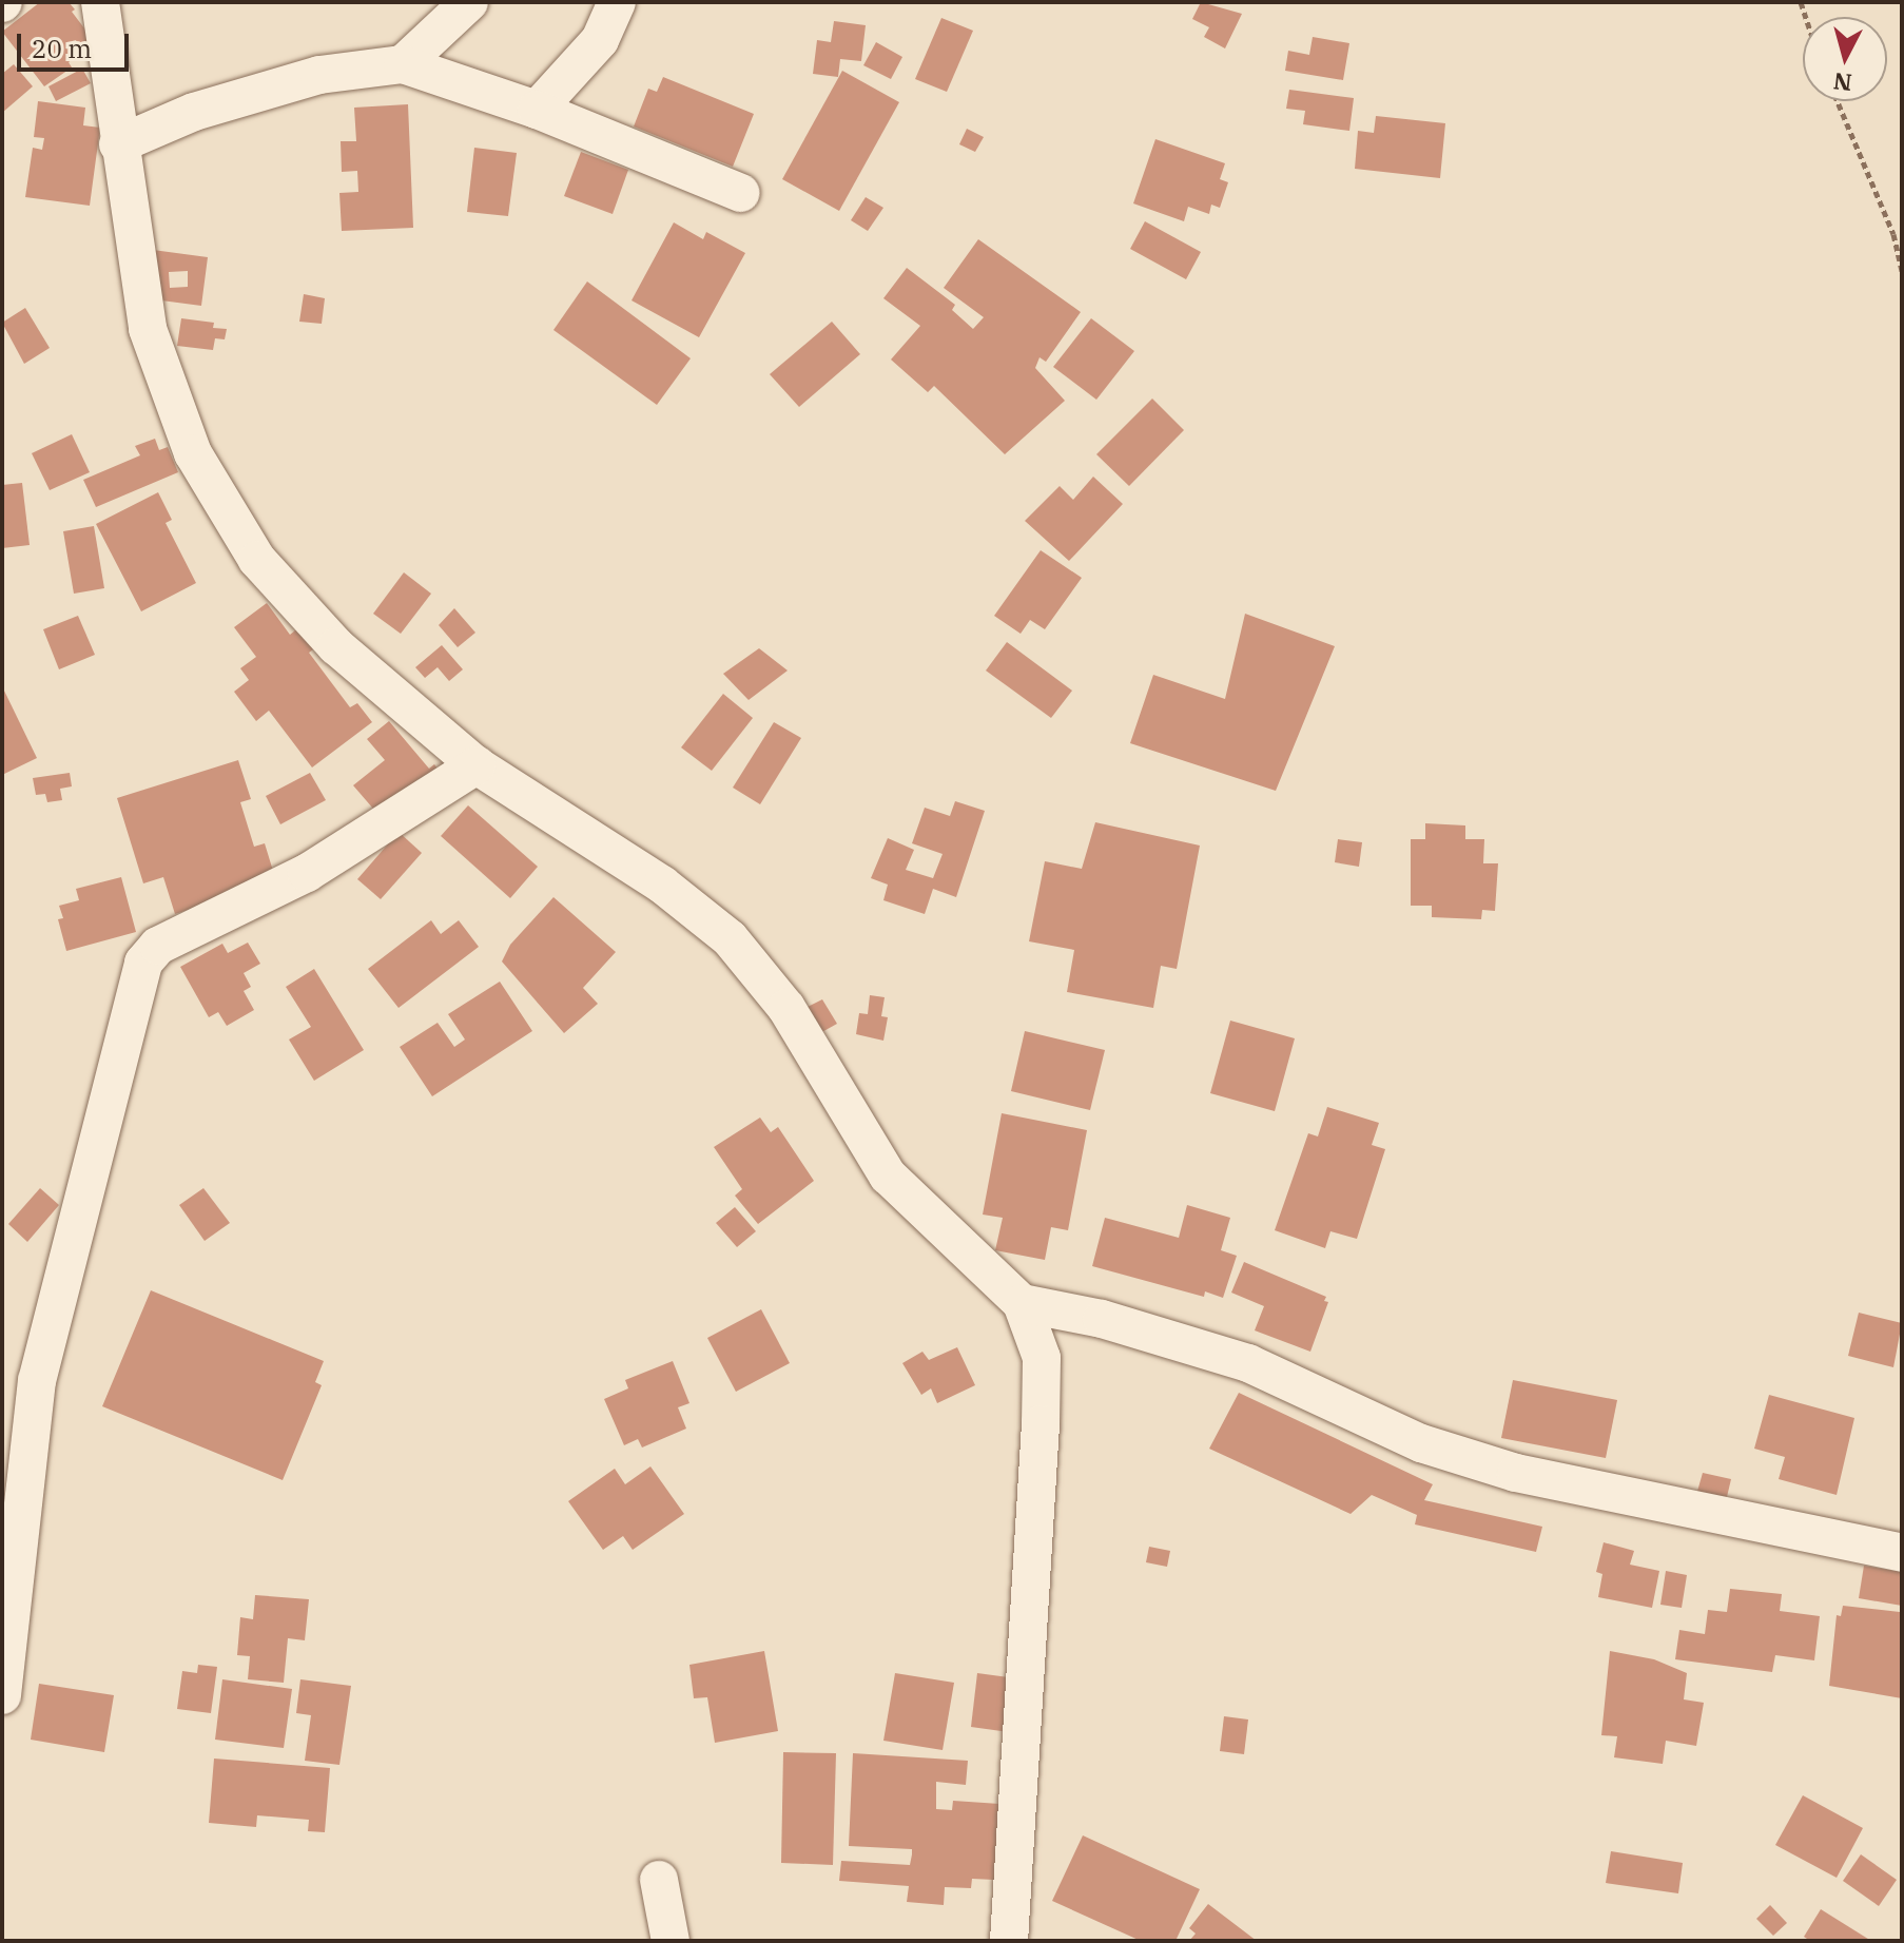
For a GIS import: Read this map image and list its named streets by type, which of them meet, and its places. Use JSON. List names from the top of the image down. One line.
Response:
{"scale_bar":"20 m","north":"bottom"}
